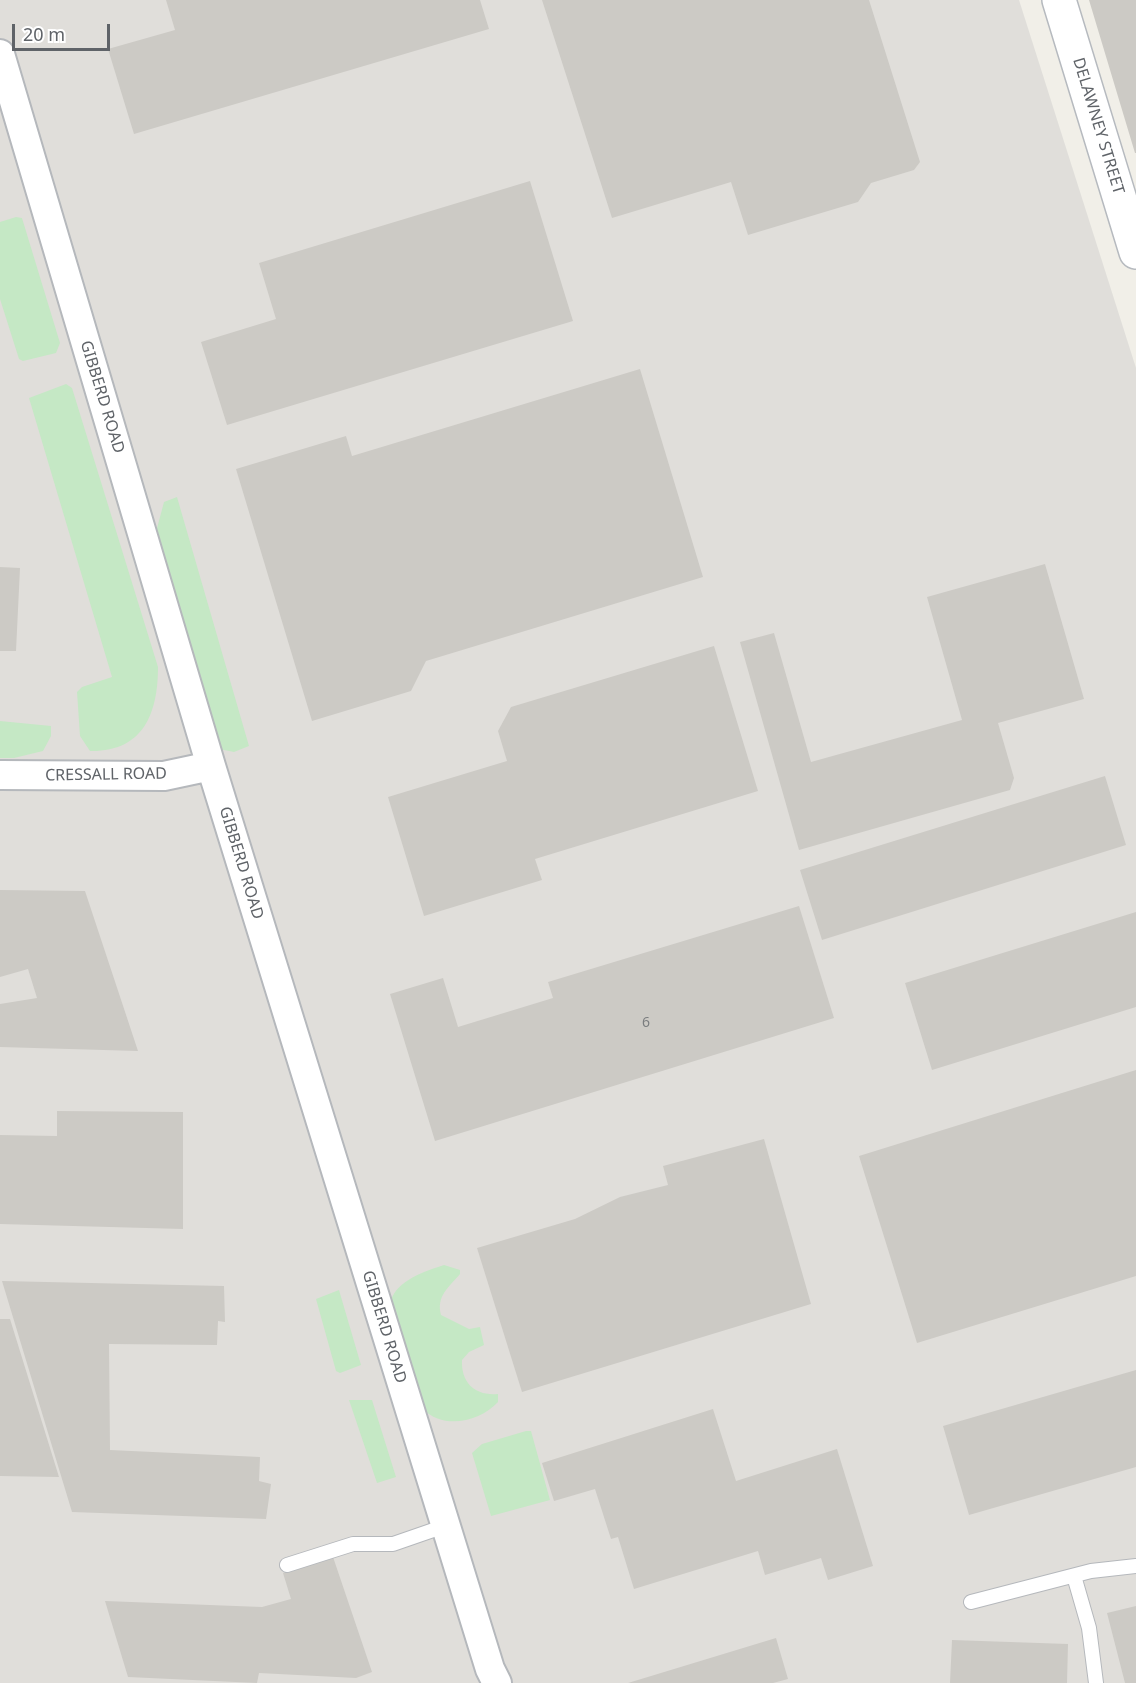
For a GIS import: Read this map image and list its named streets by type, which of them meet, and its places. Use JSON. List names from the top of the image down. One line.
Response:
{"streets":{"street":["DELAWNEY STREET","GIBBERD ROAD","CRESSALL ROAD"]},"crossings":[["GIBBERD ROAD","CRESSALL ROAD"]],"house_numbers":["6"],"scale_bar":"20 m"}
